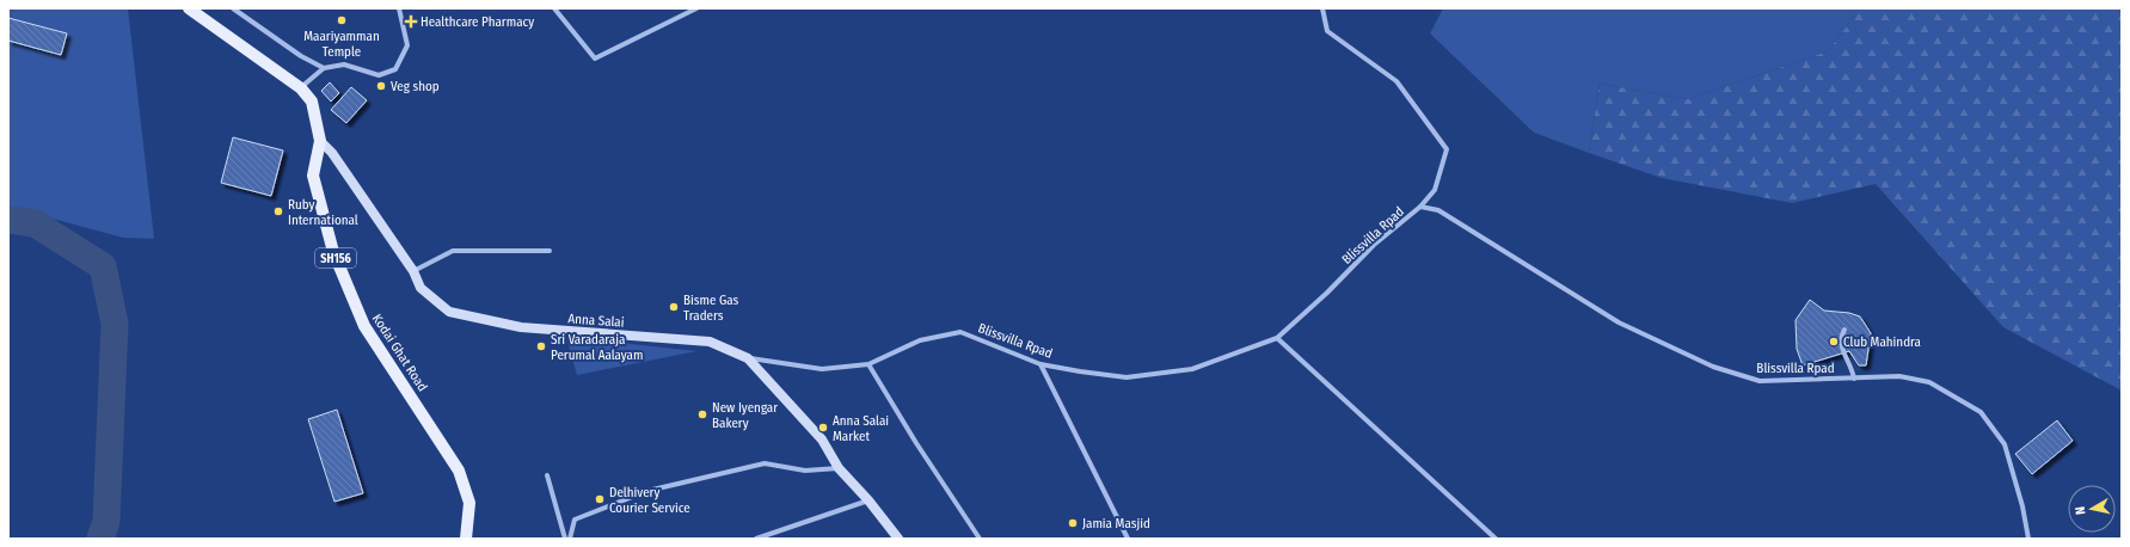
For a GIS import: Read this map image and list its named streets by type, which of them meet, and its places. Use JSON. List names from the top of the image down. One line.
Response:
{"streets":{"main road":["SH156","Kodai Ghat Road"],"street":["Blissvilla Rpad","Anna Salai"]},"crossings":[["Blissvilla Rpad","Anna Salai"],["Anna Salai","Kodai Ghat Road"]],"places":{"other":["Maariyamman Temple","Veg shop","Ruby International","Bisme Gas Traders","Club Mahindra","Sri Varadaraja Perumal Aalayam","New Iyengar Bakery","Anna Salai Market","Delhivery Courier Service","Jamia Masjid"],"health":["Healthcare Pharmacy"]},"north":"left"}
